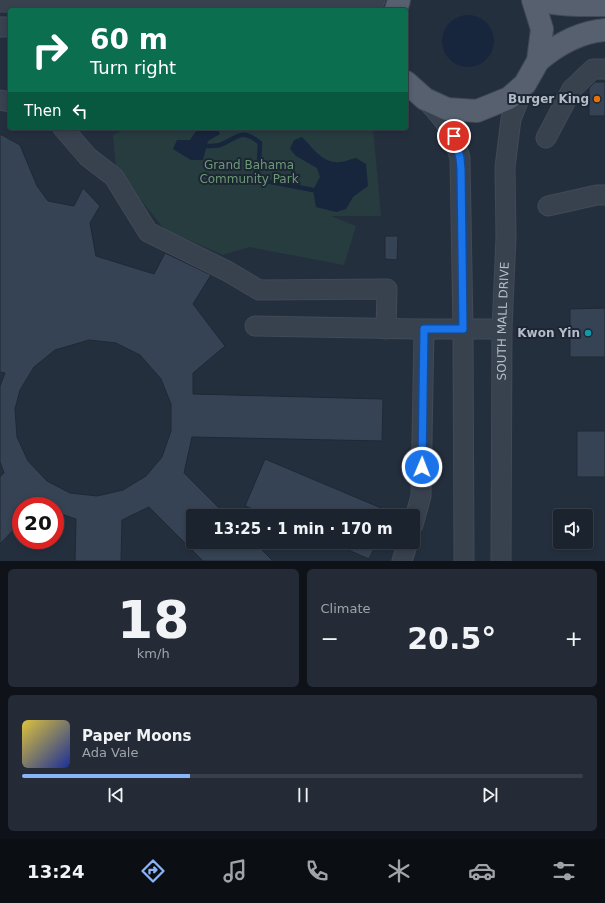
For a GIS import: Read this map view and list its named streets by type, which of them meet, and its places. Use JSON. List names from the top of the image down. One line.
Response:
{"streets":{"street":["SOUTH MALL DRIVE"]},"parks":["Grand Bahama Community Park"],"places":["Burger King","Kwon Yin"],"page":{"turn":["60 m","Turn right"],"then":"Then","limit":"20","trip":"13:25 · 1 min · 170 m","tile":[["18","km/h"],"Climate"],"heat":["−","20.5°","+"],"song":["Paper Moons","Ada Vale"],"tabs":"13:24"}}
